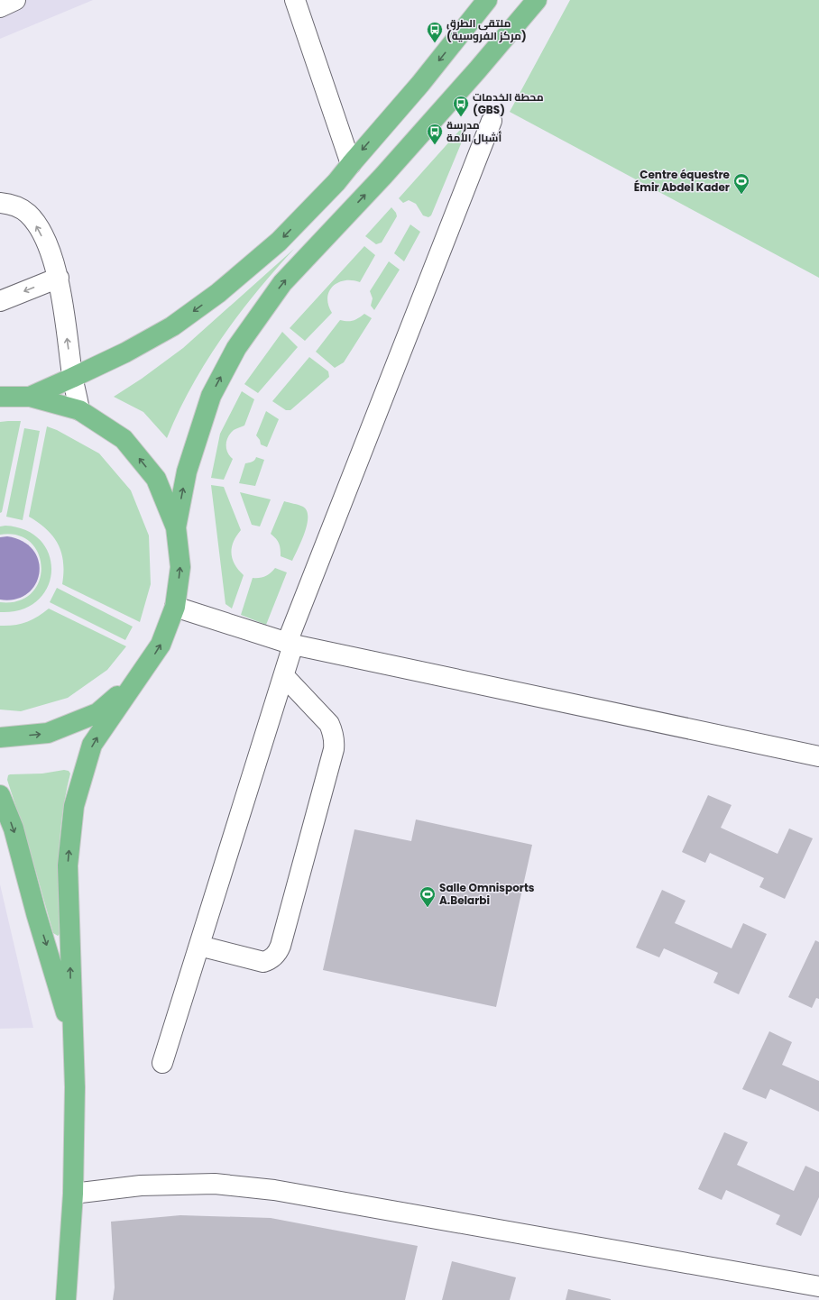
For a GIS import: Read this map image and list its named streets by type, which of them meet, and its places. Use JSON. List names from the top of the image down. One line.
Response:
{"places":{"bus stop":["ملتقى الطرق (مركز الفروسية)","محطة الخدمات (GBS)","مدرسة أشبال الأمة"],"sports":["Centre équestre Émir Abdel Kader","Salle Omnisports A.Belarbi"]}}
